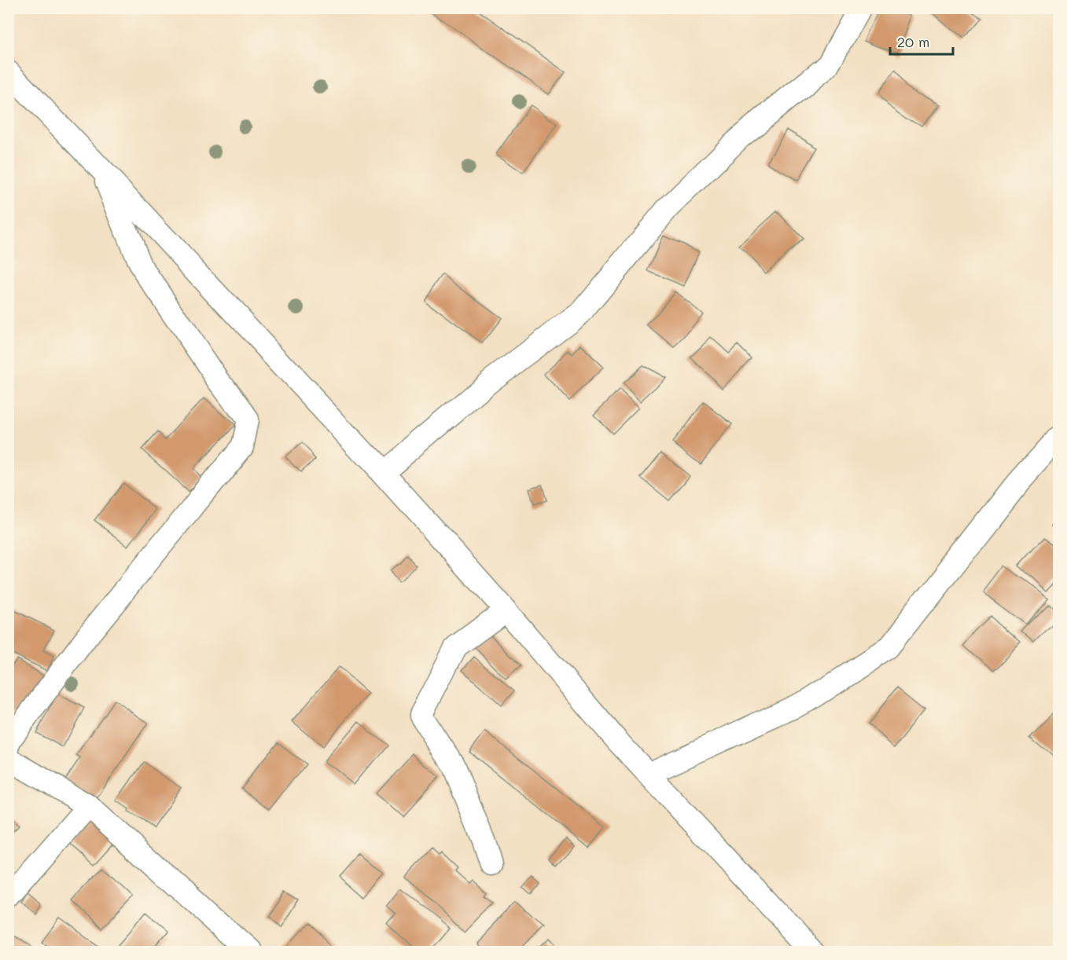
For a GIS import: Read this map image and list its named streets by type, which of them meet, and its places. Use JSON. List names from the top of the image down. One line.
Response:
{"scale_bar":"20 m"}
